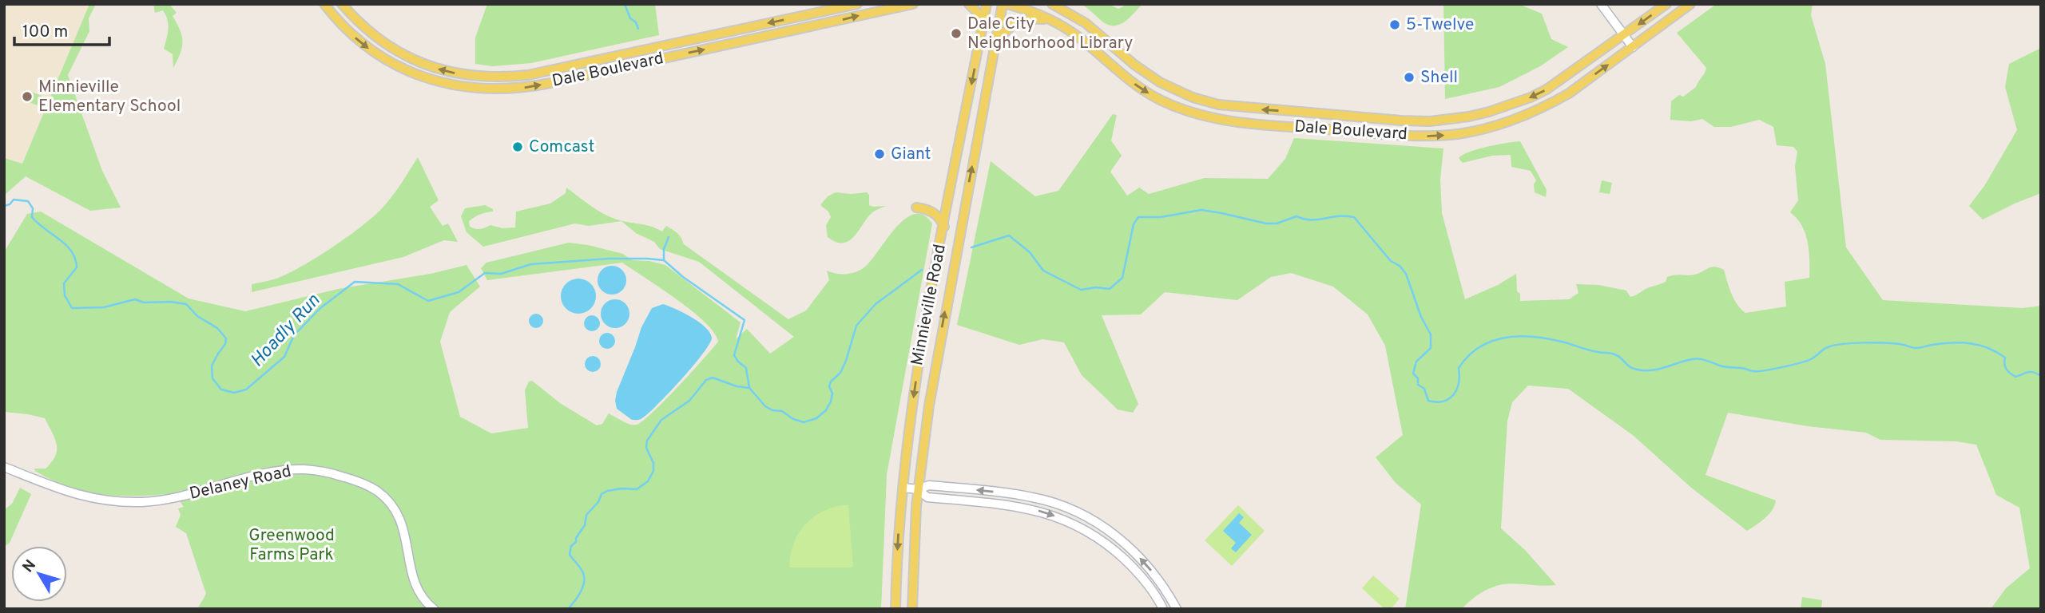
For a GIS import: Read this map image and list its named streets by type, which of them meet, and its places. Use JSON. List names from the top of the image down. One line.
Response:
{"streets":{"main road":["Dale Boulevard","Minnieville Road"],"street":["Delaney Road"]},"water":["Hoadly Run"],"parks":["Greenwood Farms Park"],"places":["5-Twelve","Dale City Neighborhood Library","Shell","Minnieville Elementary School","Comcast","Giant"],"scale_bar":"100 m","north":"top left"}
